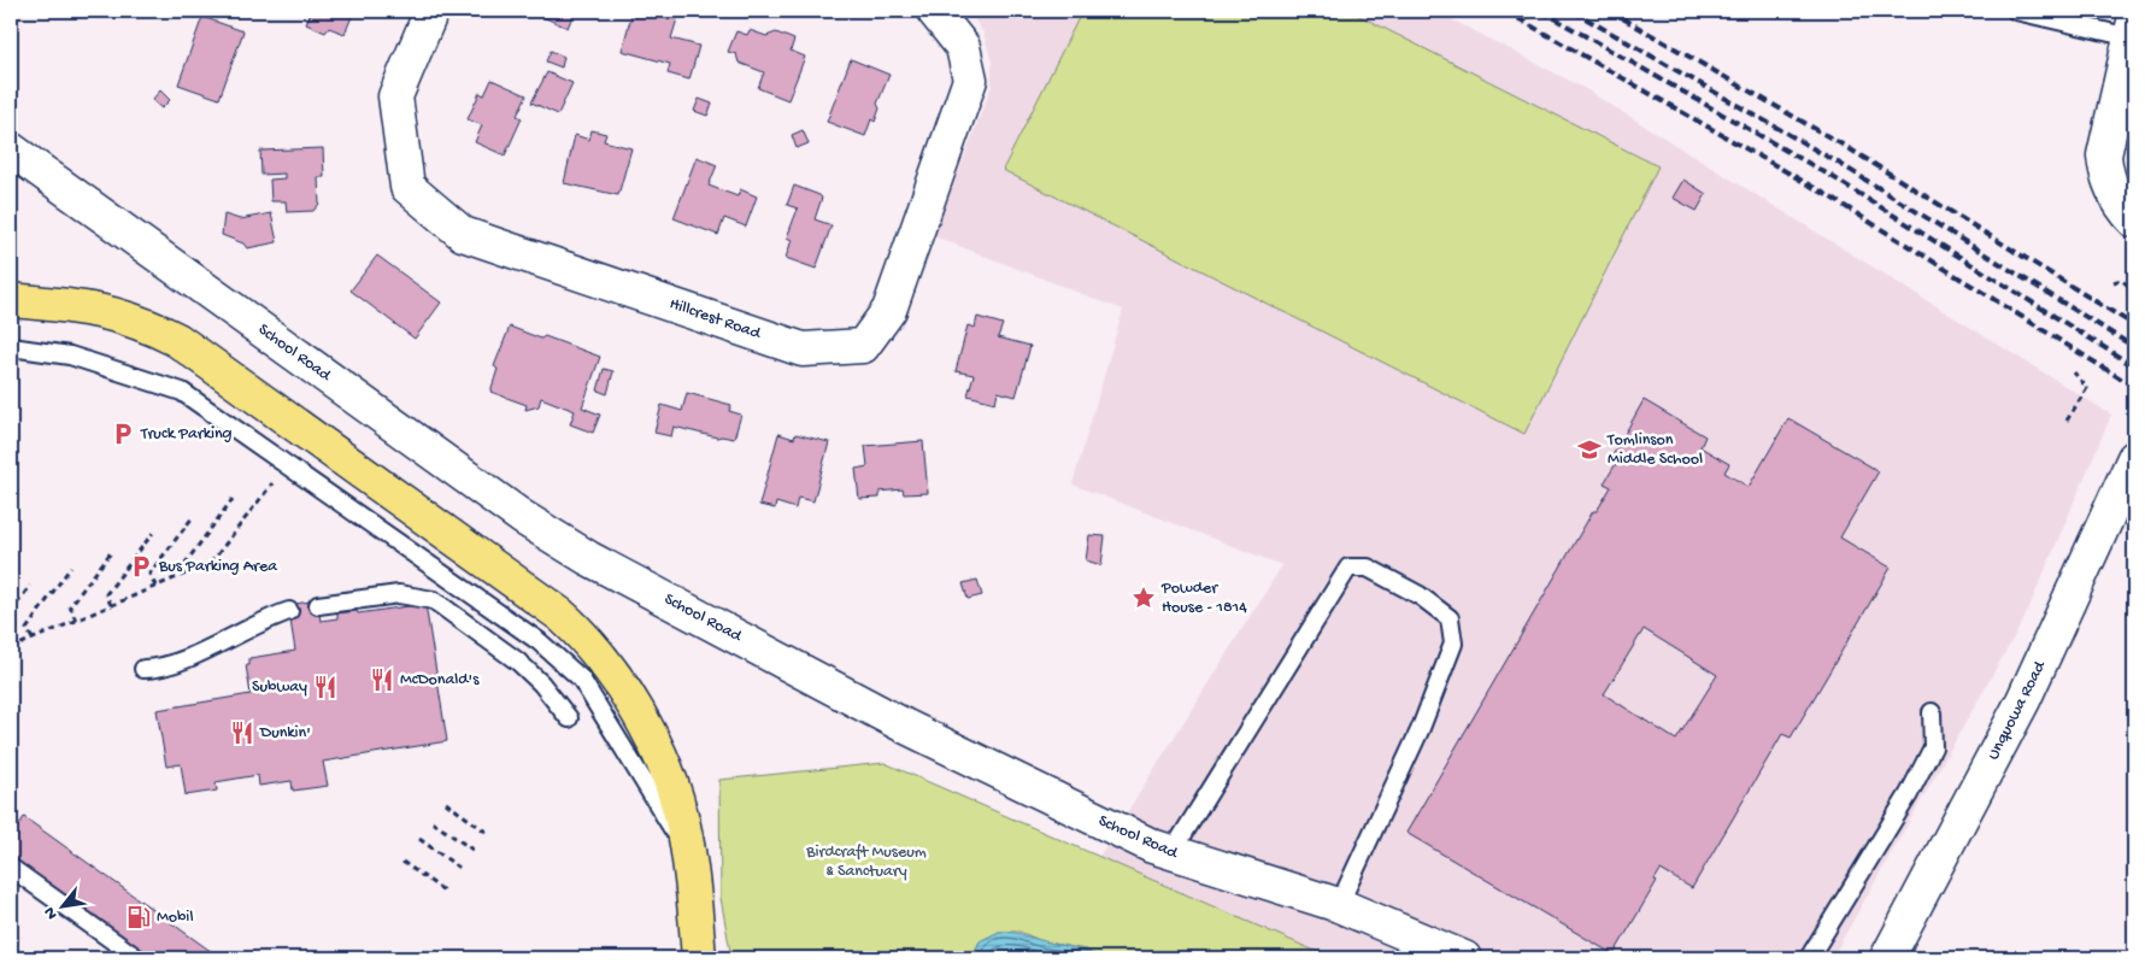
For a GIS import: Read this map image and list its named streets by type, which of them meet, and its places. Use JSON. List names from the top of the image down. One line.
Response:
{"streets":{"street":["Hillcrest Road","School Road","Unquowa Road"]},"parks":["Birdcraft Museum & Sanctuary"],"places":{"parking":["Truck Parking","Bus Parking Area"],"school or university":["Tomlinson Middle School"],"place":["Powder House - 1814"],"restaurant":["McDonald's","Subway","Dunkin'"],"fuel station":["Mobil"]},"north":"bottom left"}
